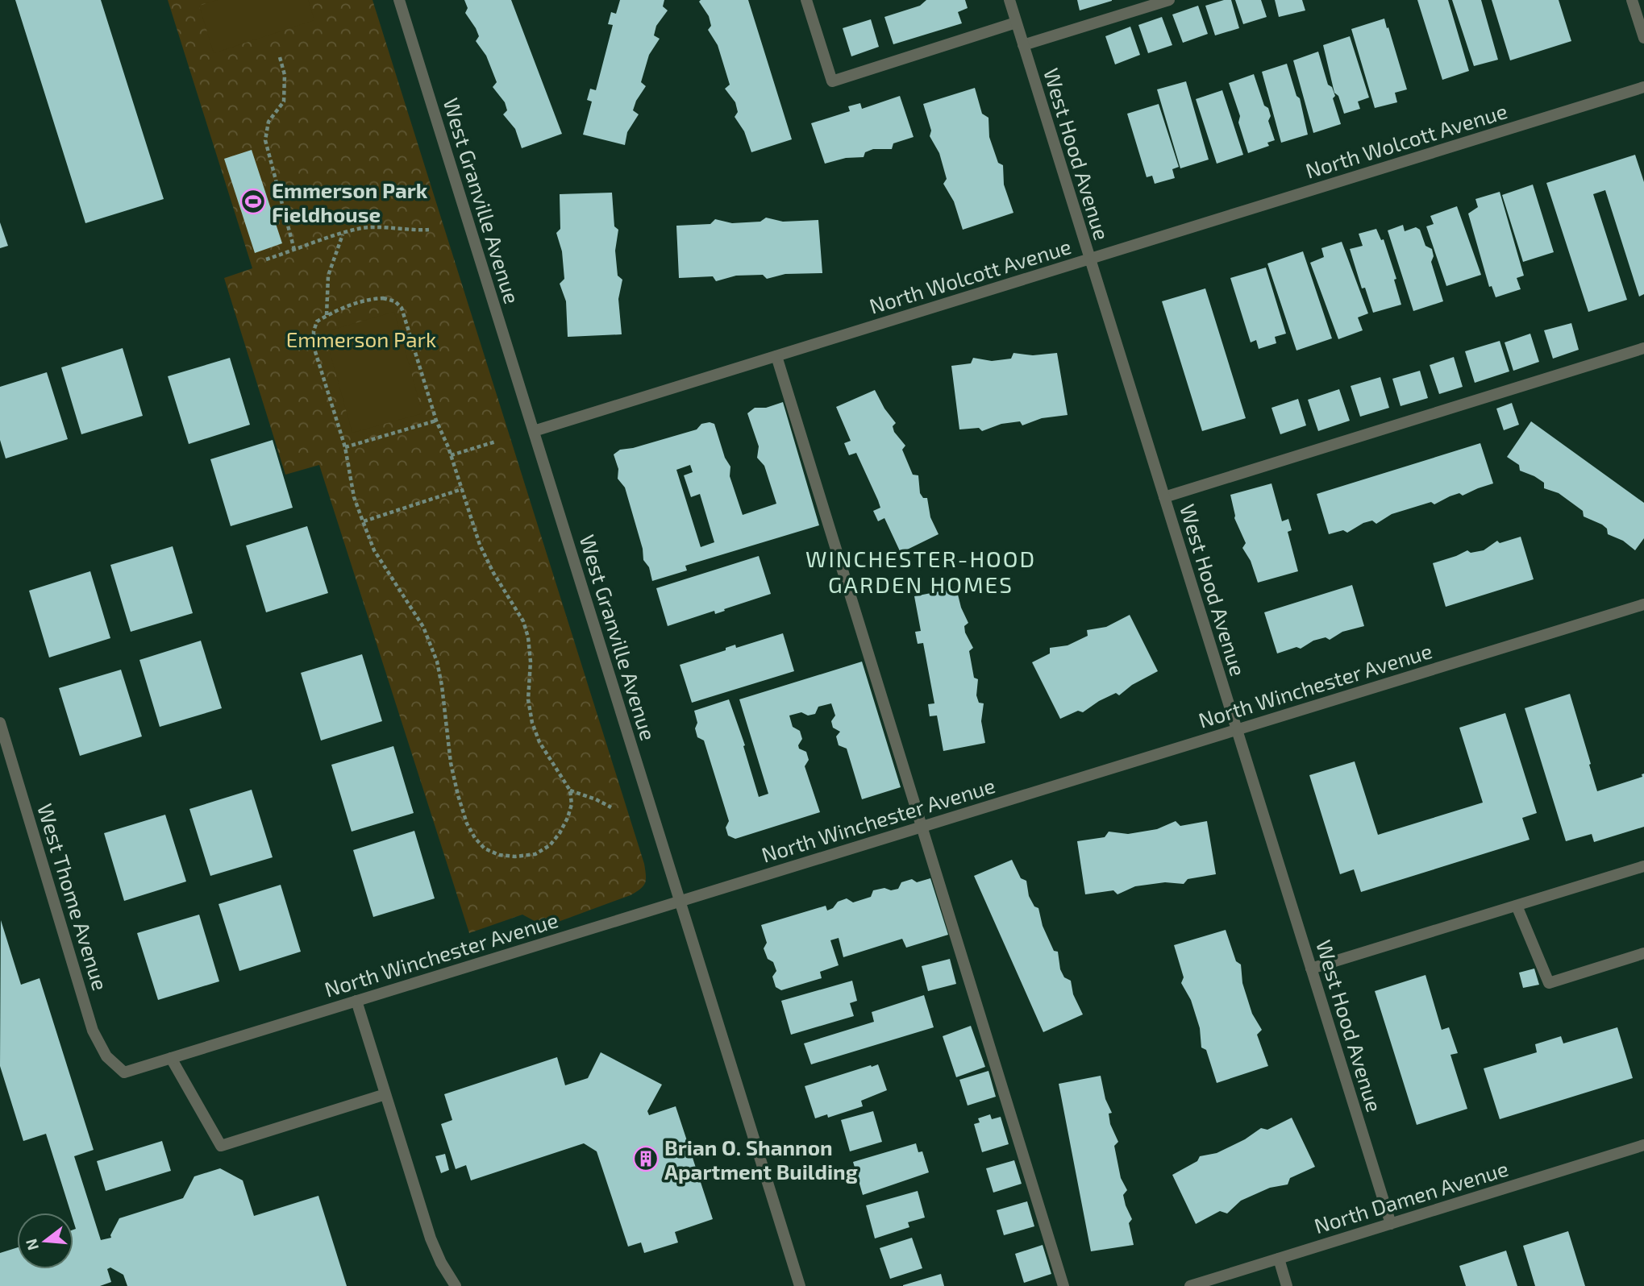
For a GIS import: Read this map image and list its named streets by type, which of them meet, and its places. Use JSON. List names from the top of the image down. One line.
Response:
{"streets":{"street":["North Wolcott Avenue","West Hood Avenue","West Granville Avenue","North Winchester Avenue","West Thome Avenue","North Damen Avenue"]},"crossings":[["North Wolcott Avenue","West Hood Avenue"],["North Wolcott Avenue","West Granville Avenue"],["West Hood Avenue","North Winchester Avenue"],["West Hood Avenue","North Damen Avenue"],["West Granville Avenue","North Winchester Avenue"],["North Winchester Avenue","West Thome Avenue"]],"districts":["WINCHESTER-HOOD GARDEN HOMES"],"parks":["Emmerson Park"],"places":{"sports":["Emmerson Park Fieldhouse"],"building":["Brian O. Shannon Apartment Building"]},"north":"left"}
